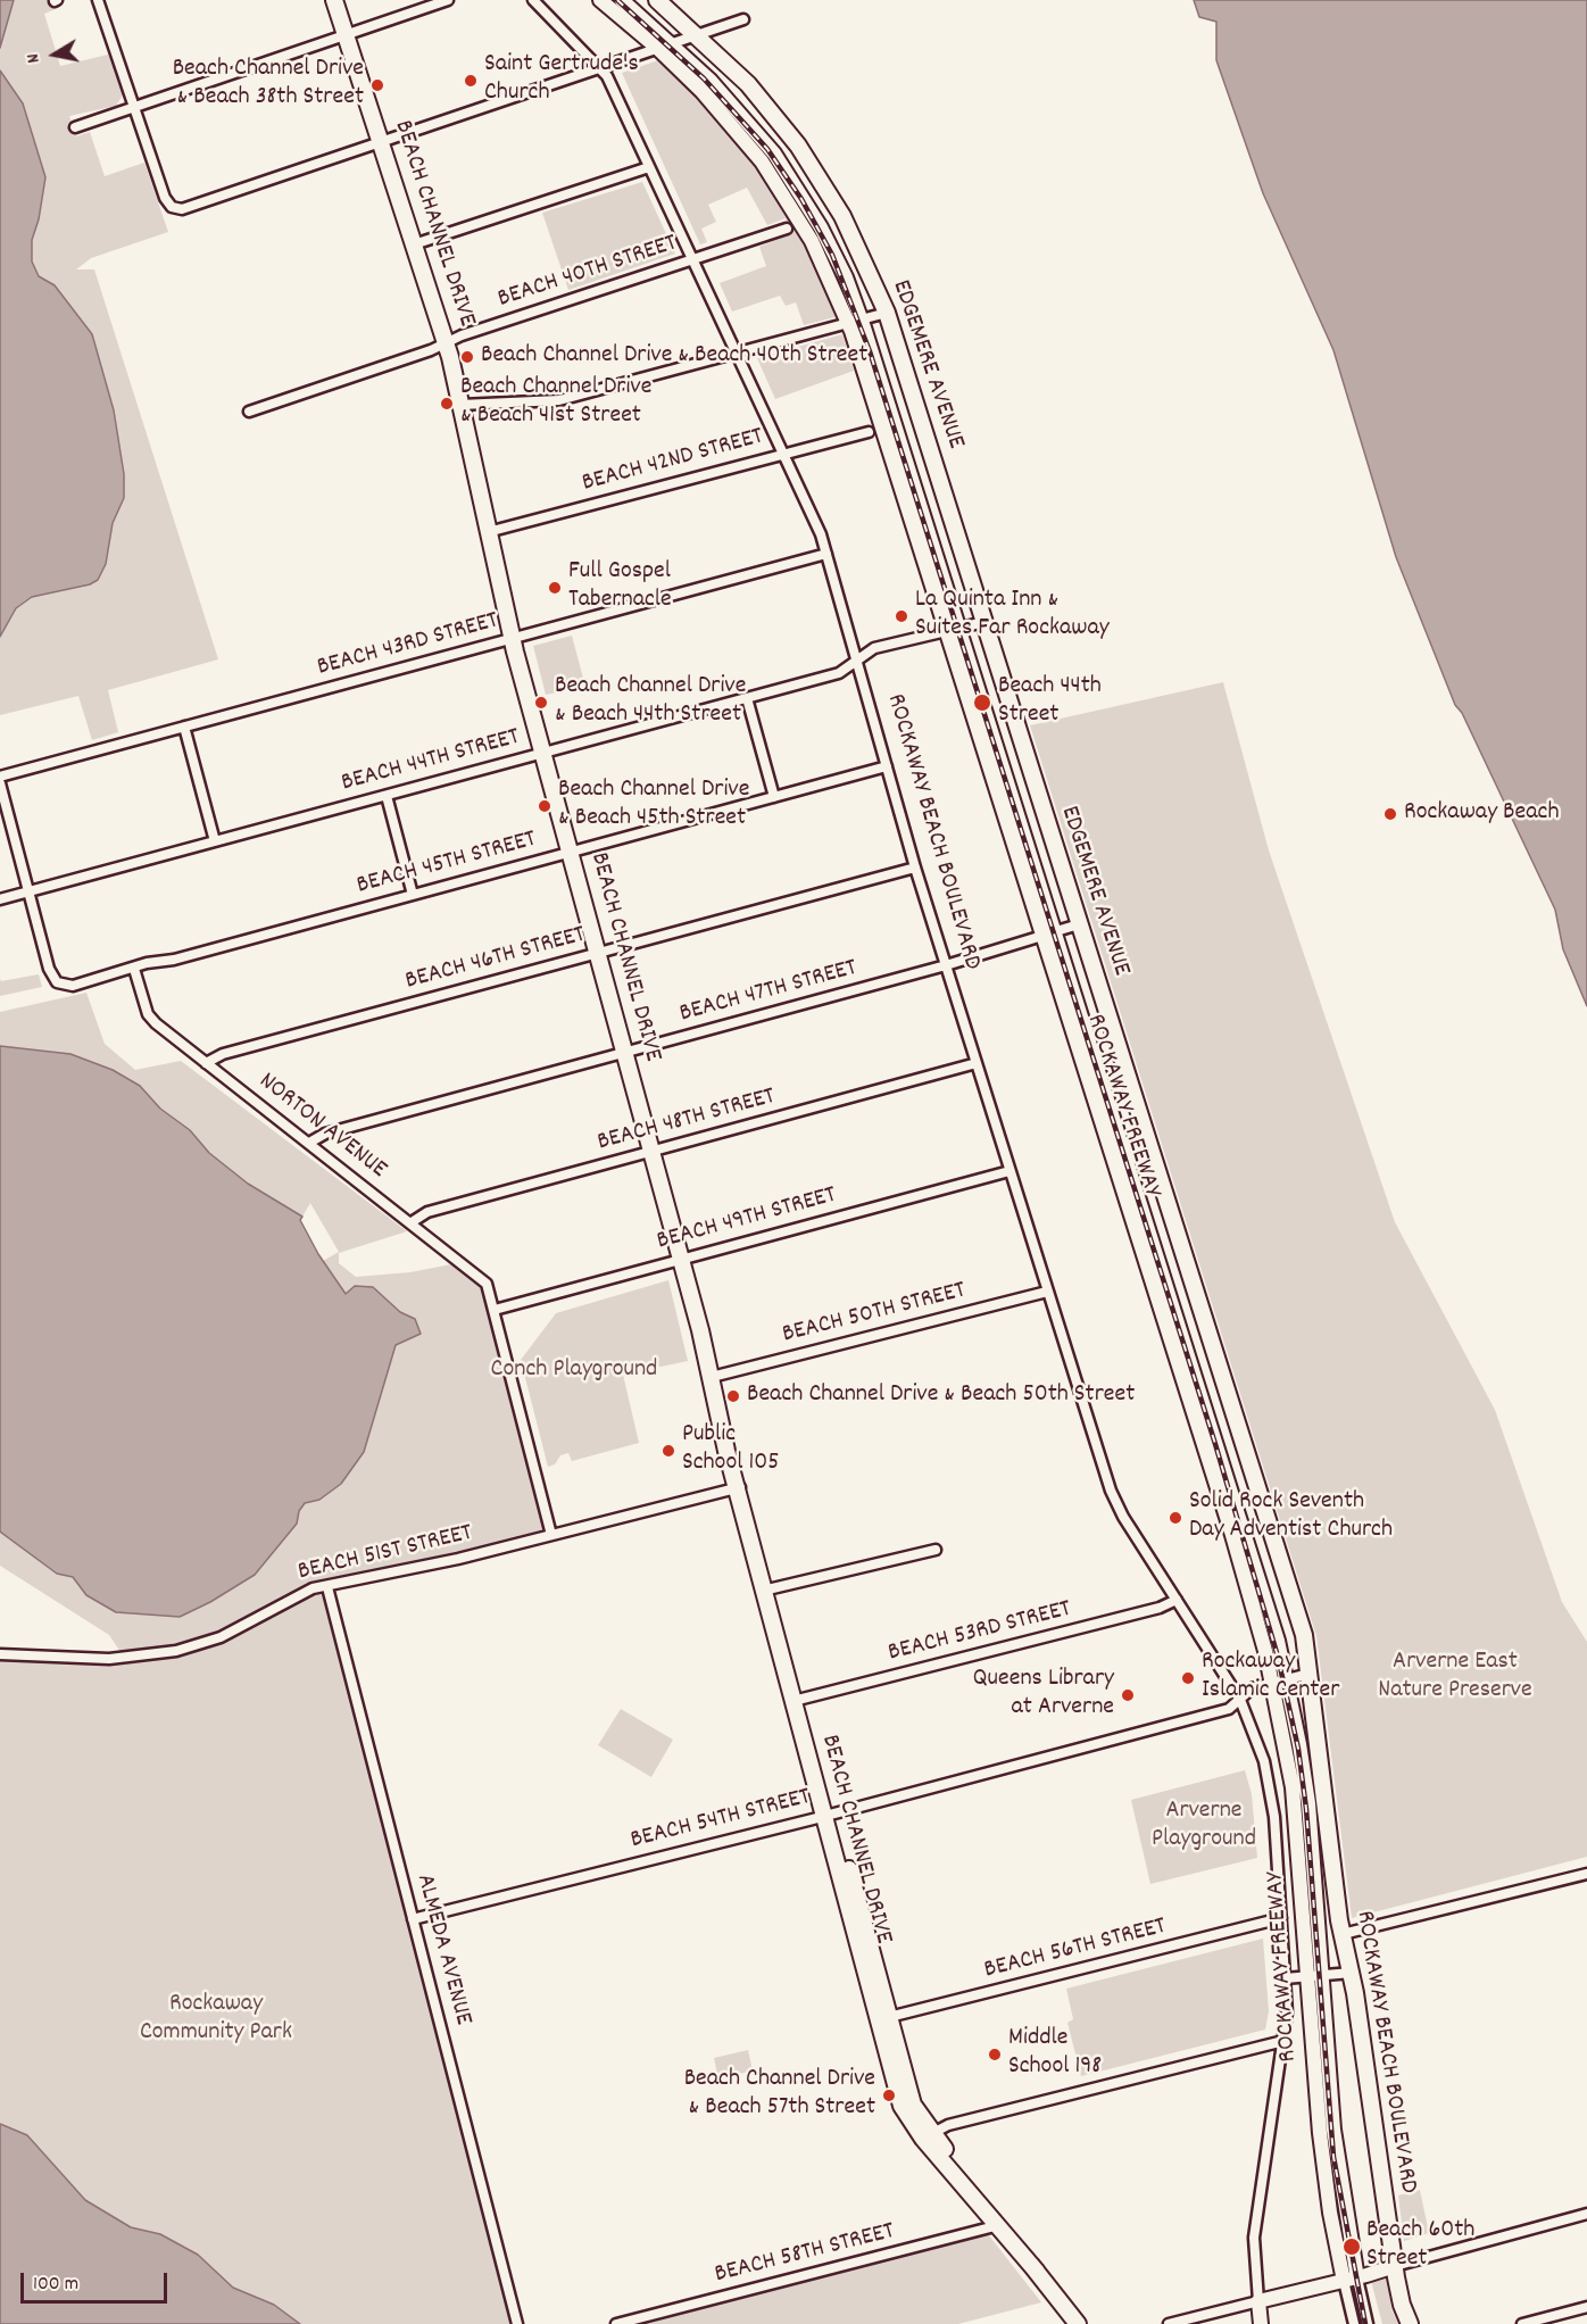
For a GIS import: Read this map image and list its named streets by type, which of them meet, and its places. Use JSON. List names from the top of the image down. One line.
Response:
{"streets":{"main road":["BEACH CHANNEL DRIVE","EDGEMERE AVENUE","ROCKAWAY BEACH BOULEVARD"],"street":["BEACH 40TH STREET","BEACH 42ND STREET","BEACH 43RD STREET","BEACH 44TH STREET","BEACH 45TH STREET","BEACH 46TH STREET","BEACH 47TH STREET","ROCKAWAY FREEWAY","BEACH 48TH STREET","NORTON AVENUE","BEACH 49TH STREET","BEACH 50TH STREET","BEACH 51ST STREET","BEACH 53RD STREET","BEACH 54TH STREET","ALMEDA AVENUE","BEACH 56TH STREET","BEACH 58TH STREET"]},"crossings":[["BEACH CHANNEL DRIVE","BEACH 40TH STREET"],["BEACH CHANNEL DRIVE","BEACH 42ND STREET"],["BEACH CHANNEL DRIVE","BEACH 43RD STREET"],["BEACH CHANNEL DRIVE","BEACH 44TH STREET"],["BEACH CHANNEL DRIVE","BEACH 45TH STREET"],["BEACH CHANNEL DRIVE","BEACH 46TH STREET"],["BEACH CHANNEL DRIVE","BEACH 47TH STREET"],["BEACH CHANNEL DRIVE","BEACH 48TH STREET"],["BEACH CHANNEL DRIVE","BEACH 49TH STREET"],["BEACH CHANNEL DRIVE","BEACH 50TH STREET"],["BEACH CHANNEL DRIVE","BEACH 51ST STREET"],["BEACH CHANNEL DRIVE","BEACH 53RD STREET"],["BEACH CHANNEL DRIVE","BEACH 54TH STREET"],["BEACH CHANNEL DRIVE","BEACH 56TH STREET"],["BEACH CHANNEL DRIVE","BEACH 58TH STREET"],["BEACH 40TH STREET","ROCKAWAY BEACH BOULEVARD"],["EDGEMERE AVENUE","BEACH 44TH STREET"],["EDGEMERE AVENUE","ROCKAWAY BEACH BOULEVARD"],["EDGEMERE AVENUE","BEACH 47TH STREET"],["EDGEMERE AVENUE","BEACH 54TH STREET"],["BEACH 42ND STREET","ROCKAWAY BEACH BOULEVARD"],["BEACH 43RD STREET","ROCKAWAY BEACH BOULEVARD"],["BEACH 44TH STREET","ROCKAWAY BEACH BOULEVARD"],["BEACH 44TH STREET","BEACH 45TH STREET"],["BEACH 44TH STREET","ROCKAWAY FREEWAY"],["ROCKAWAY BEACH BOULEVARD","BEACH 45TH STREET"],["ROCKAWAY BEACH BOULEVARD","BEACH 46TH STREET"],["ROCKAWAY BEACH BOULEVARD","BEACH 47TH STREET"],["ROCKAWAY BEACH BOULEVARD","BEACH 48TH STREET"],["ROCKAWAY BEACH BOULEVARD","BEACH 49TH STREET"],["ROCKAWAY BEACH BOULEVARD","BEACH 50TH STREET"],["ROCKAWAY BEACH BOULEVARD","BEACH 53RD STREET"],["ROCKAWAY BEACH BOULEVARD","BEACH 54TH STREET"],["ROCKAWAY BEACH BOULEVARD","BEACH 56TH STREET"],["BEACH 45TH STREET","NORTON AVENUE"],["BEACH 46TH STREET","NORTON AVENUE"],["BEACH 47TH STREET","ROCKAWAY FREEWAY"],["BEACH 47TH STREET","NORTON AVENUE"],["ROCKAWAY FREEWAY","BEACH 54TH STREET"],["BEACH 48TH STREET","NORTON AVENUE"],["NORTON AVENUE","BEACH 49TH STREET"],["NORTON AVENUE","BEACH 51ST STREET"],["BEACH 51ST STREET","ALMEDA AVENUE"],["BEACH 54TH STREET","ALMEDA AVENUE"]],"parks":["Conch Playground","Arverne East Nature Preserve","Arverne Playground","Rockaway Community Park"],"places":["Saint Gertrude's Church","Beach Channel Drive & Beach 38th Street","Beach Channel Drive & Beach 40th Street","Beach Channel Drive & Beach 41st Street","Full Gospel Tabernacle","La Quinta Inn & Suites Far Rockaway","Beach Channel Drive & Beach 44th Street","Beach 44th Street","Beach Channel Drive & Beach 45th Street","Rockaway Beach","Beach Channel Drive & Beach 50th Street","Public School 105","Solid Rock Seventh Day Adventist Church","Rockaway Islamic Center","Queens Library at Arverne","Middle School 198","Beach Channel Drive & Beach 57th Street","Beach 60th Street"],"scale_bar":"100 m","north":"left"}
